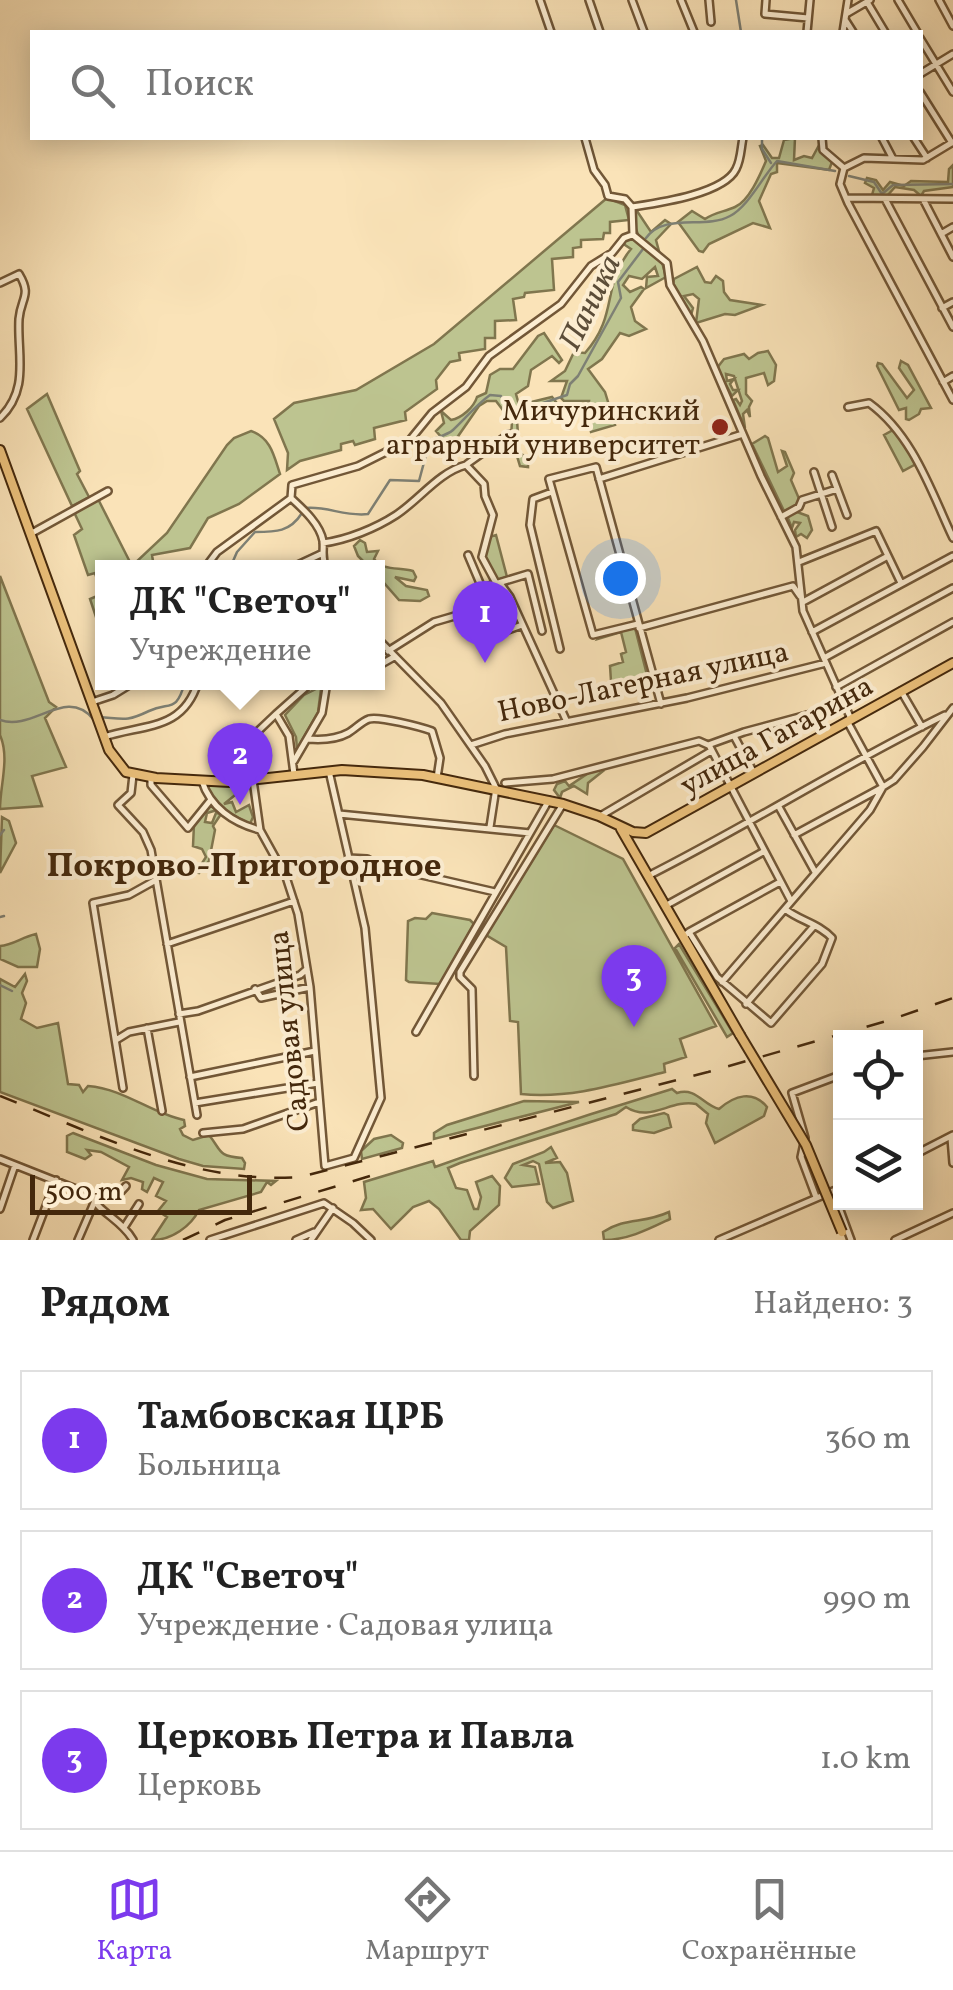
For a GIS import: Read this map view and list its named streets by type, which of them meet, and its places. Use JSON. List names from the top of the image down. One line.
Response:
{"streets":{"main road":["улица Гагарина"],"street":["Ново-Лагерная улица","Садовая улица"]},"districts":["Покрово-Пригородное"],"water":["Паника"],"places":["Мичуринский аграрный университет"],"scale_bar":"500 m","page":{"search":"Поиск","popup":["ДК \"Светоч\"","Учреждение"],"pins":["1","2","3"],"scale":"500 m","heading":["Рядом","Найдено: 3"],"list":[{"mark":"1","name":"Тамбовская ЦРБ","note":"Больница","value":"360 m"},{"mark":"2","name":"ДК \"Светоч\"","note":"Учреждение · Садовая улица","value":"990 m"},{"mark":"3","name":"Церковь Петра и Павла","note":"Церковь","value":"1.0 km"}],"nav":["Карта","Маршрут","Сохранённые"]}}
